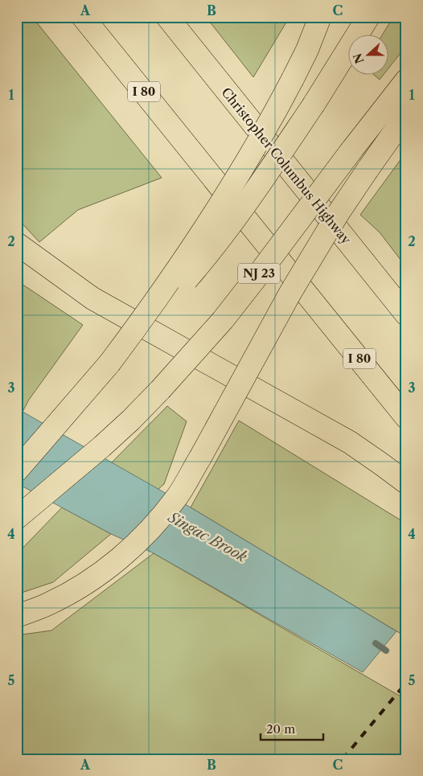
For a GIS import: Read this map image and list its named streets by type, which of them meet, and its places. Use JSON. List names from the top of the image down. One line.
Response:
{"streets":{"highway":["I 80","Christopher Columbus Highway","NJ 23"]},"water":["Singac Brook"],"scale_bar":"20 m","north":"left","grid":{"columns":["A","B","C"],"rows":["1","2","3","4","5"]}}
